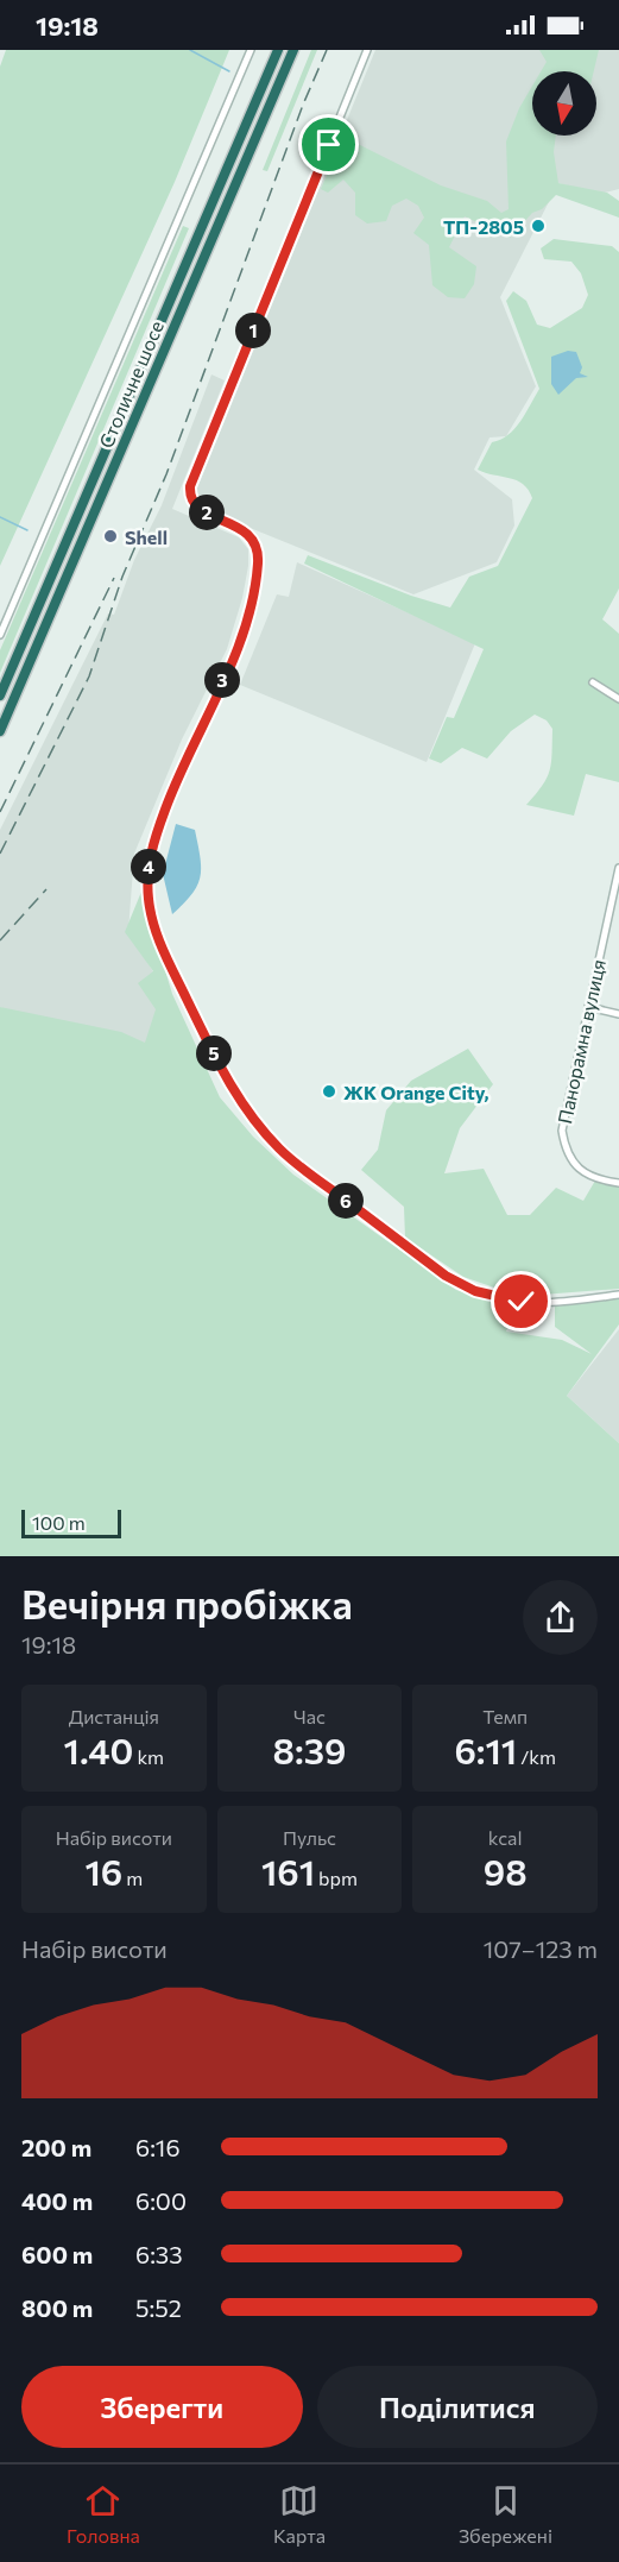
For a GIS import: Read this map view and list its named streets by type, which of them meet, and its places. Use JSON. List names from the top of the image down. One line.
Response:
{"streets":{"highway":["Столичне шосе"],"street":["Панорамна вулиця"]},"places":["ТП-2805","Shell","ЖК Orange City,"],"scale_bar":"100 m","north":"bottom","page":{"status":"19:18","pins":["1","2","3","4","5","6"],"scale":"100 m","heading":["Вечірня пробіжка","19:18"],"stats":[["Дистанція","1.40 km"],["Час","8:39"],["Темп","6:11 /km"],["Набір висоти","16 m"],["Пульс","161 bpm"],["kcal","98"]],"chart":["Набір висоти","107–123 m"],"list":[{"name":"200 m","note":"6:16"},{"name":"400 m","note":"6:00"},{"name":"600 m","note":"6:33"},{"name":"800 m","note":"5:52"}],"buttons":["Зберегти","Поділитися"],"tabs":["Головна","Карта","Збережені"]}}
